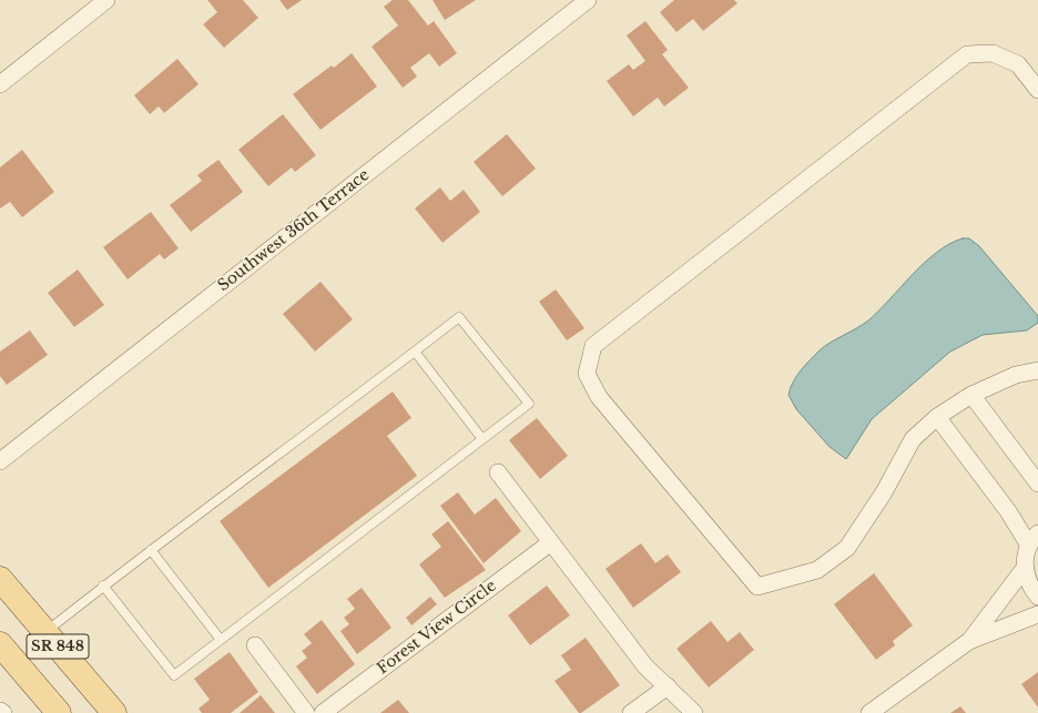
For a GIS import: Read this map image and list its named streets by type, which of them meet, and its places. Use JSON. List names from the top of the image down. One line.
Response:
{"streets":{"main road":["SR 848"],"street":["Southwest 36th Terrace","Forest View Circle"]}}
